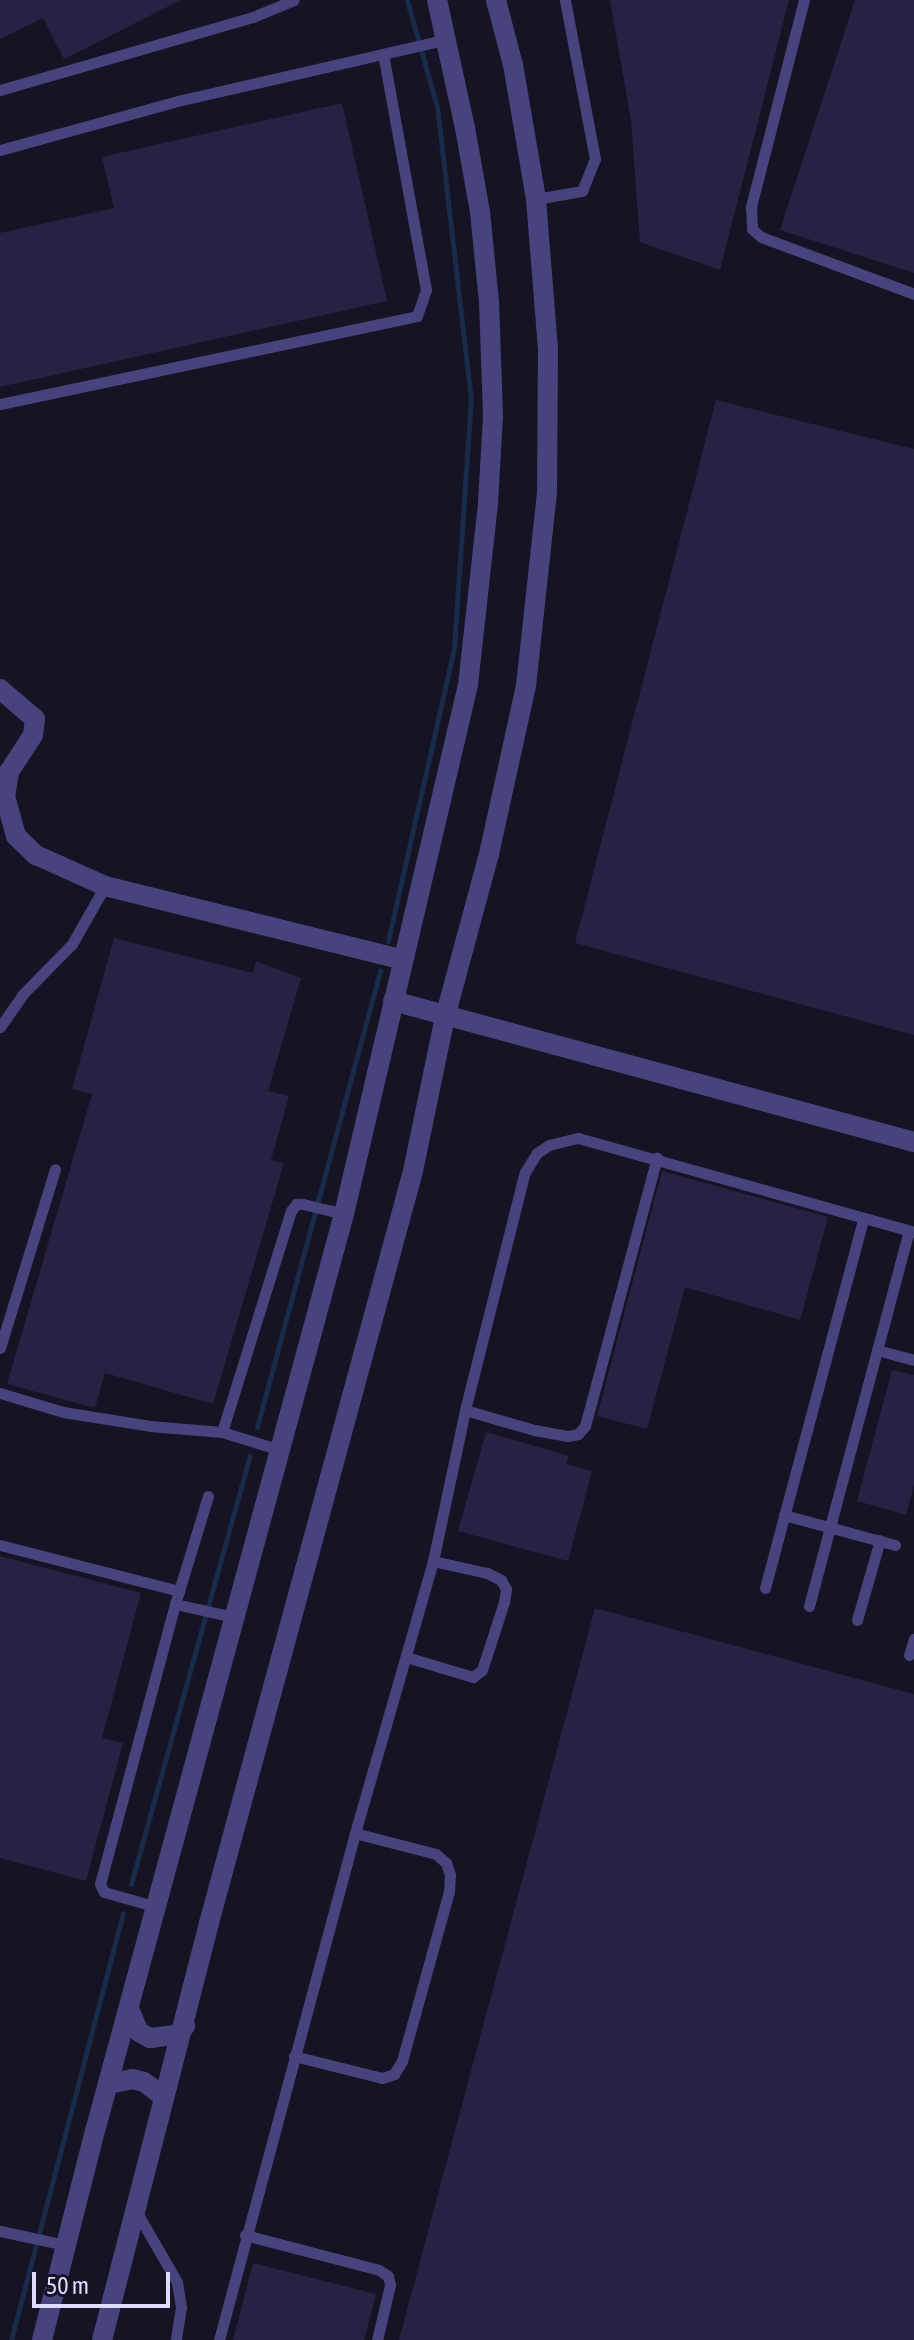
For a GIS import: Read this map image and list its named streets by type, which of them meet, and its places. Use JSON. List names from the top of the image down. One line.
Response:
{"scale_bar":"50 m"}
